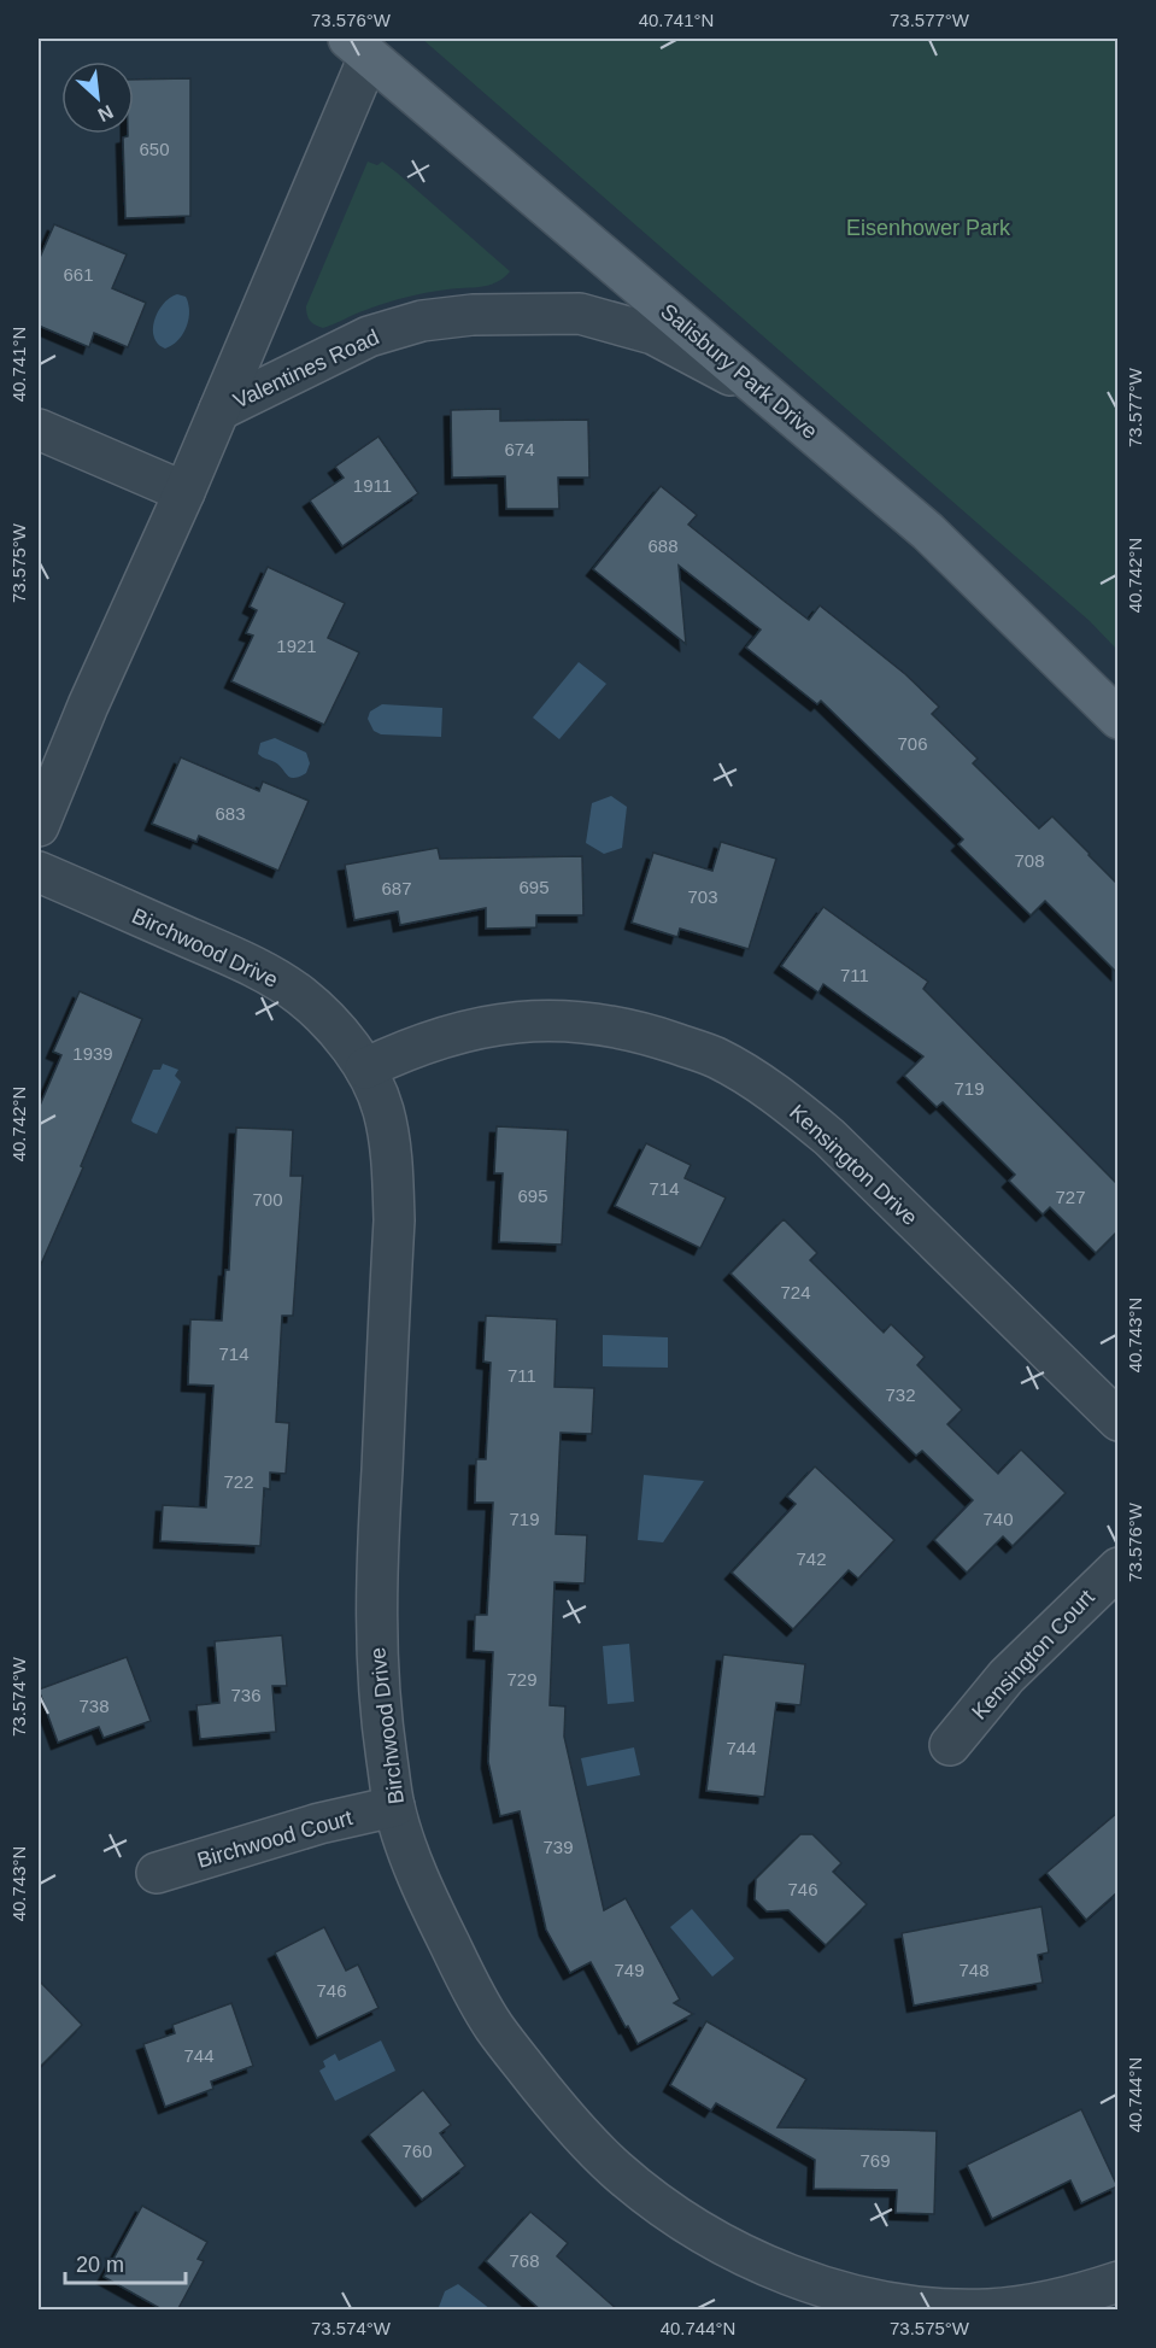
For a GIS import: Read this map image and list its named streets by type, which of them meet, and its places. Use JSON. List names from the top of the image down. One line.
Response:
{"streets":{"main road":["Salisbury Park Drive"],"street":["Valentines Road","Birchwood Drive","Kensington Drive","Kensington Court","Birchwood Court"]},"crossings":[["Valentines Road","Salisbury Park Drive"],["Birchwood Drive","Kensington Drive"],["Birchwood Drive","Birchwood Court"]],"parks":["Eisenhower Park"],"house_numbers":["650","661","674","1911","688","1921","706","683","708","695","687","703","711","1939","719","714","695","727","700","724","714","711","732","722","719","740","742","729","736","738","744","739","746","749","748","746","744","760","769","768"],"scale_bar":"20 m","north":"bottom right","coordinates":["73.576°W","40.741°N","73.577°W","73.575°W","40.742°N","40.743°N","73.574°W","40.744°N"]}
